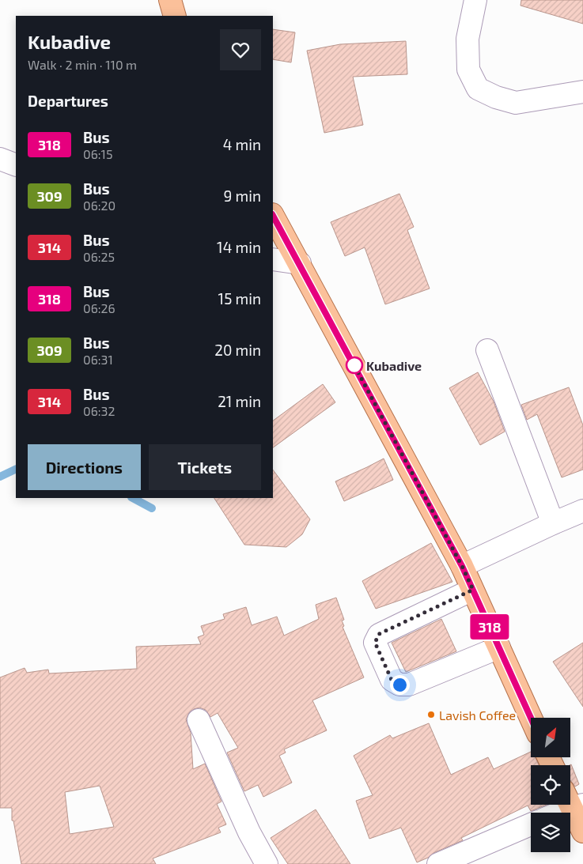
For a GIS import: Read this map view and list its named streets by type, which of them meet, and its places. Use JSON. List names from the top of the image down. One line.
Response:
{"places":["Kubadive","Lavish Coffee"],"lines":["bus line 318"],"north":"top right","page":{"on_map":"318","heading":[["Kubadive","Walk · 2 min · 110 m"],"Departures"],"list":[{"mark":"318","name":"Bus","note":"06:15","value":"4 min"},{"mark":"309","name":"Bus","note":"06:20","value":"9 min"},{"mark":"314","name":"Bus","note":"06:25","value":"14 min"},{"mark":"318","name":"Bus","note":"06:26","value":"15 min"},{"mark":"309","name":"Bus","note":"06:31","value":"20 min"},{"mark":"314","name":"Bus","note":"06:32","value":"21 min"}],"buttons":["Directions","Tickets"]}}
